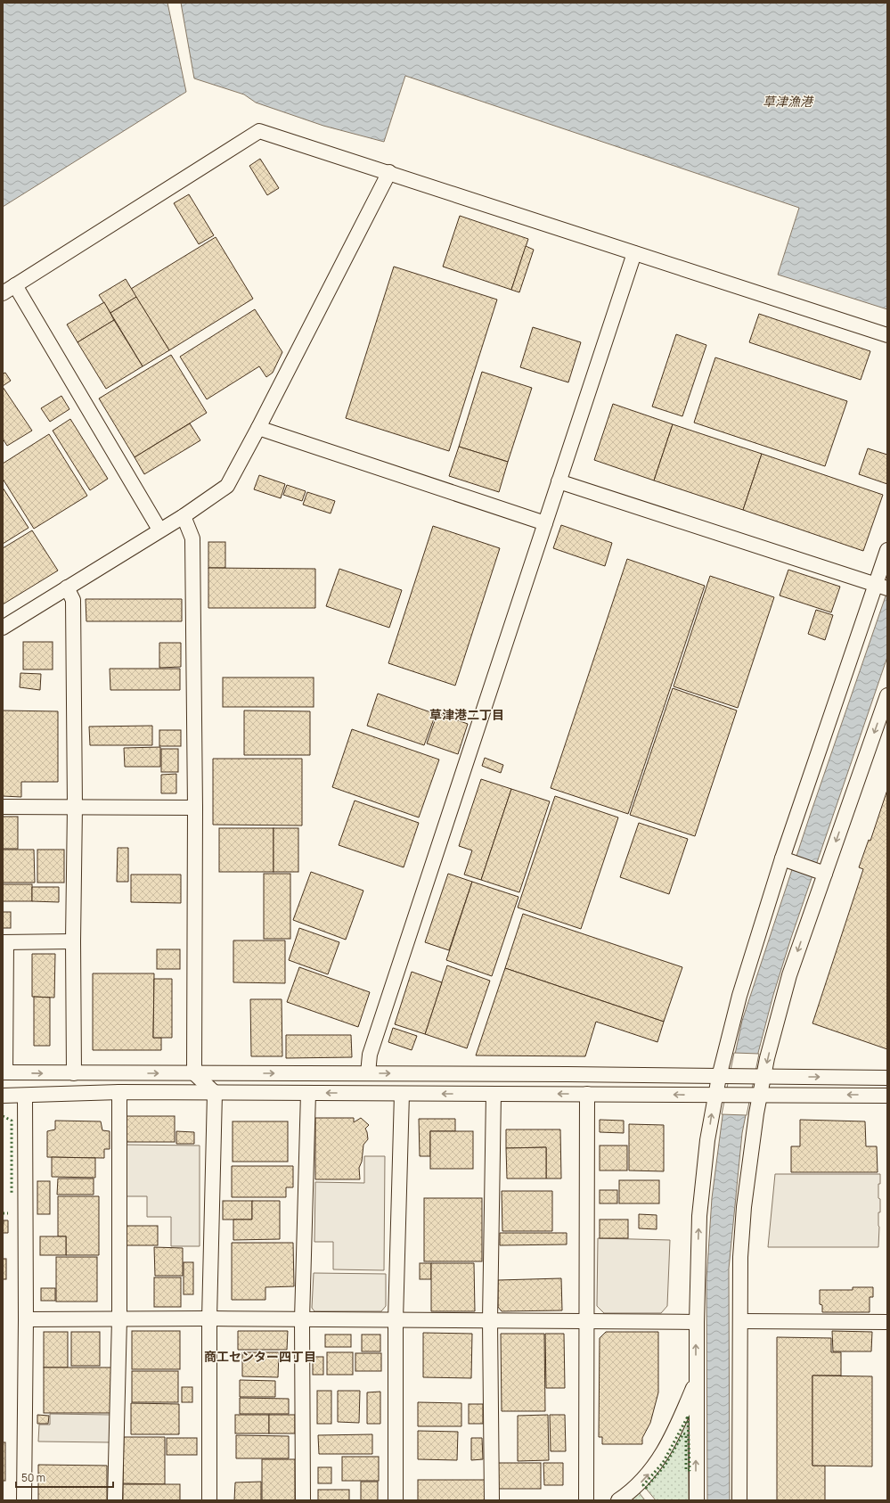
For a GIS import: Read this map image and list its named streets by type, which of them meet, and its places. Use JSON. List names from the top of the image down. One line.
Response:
{"districts":["草津港二丁目","商工センター四丁目"],"water":["草津漁港"],"scale_bar":"50 m"}
